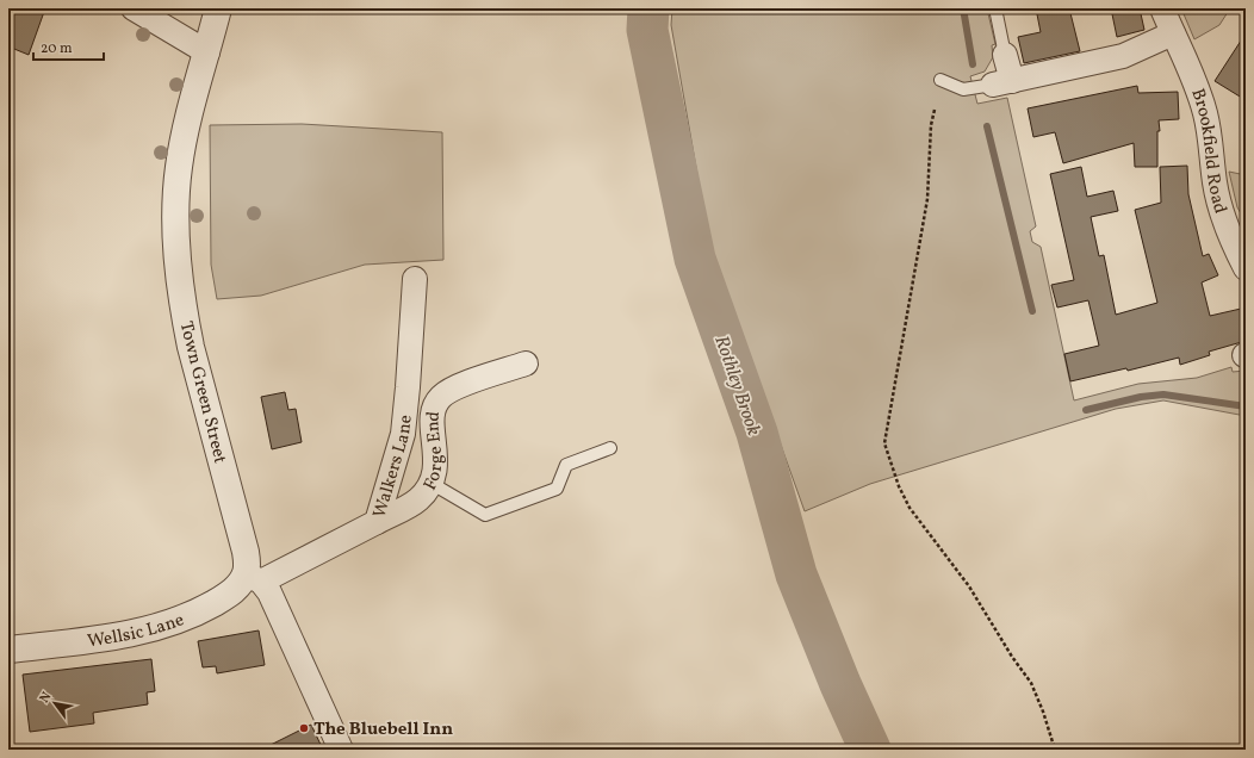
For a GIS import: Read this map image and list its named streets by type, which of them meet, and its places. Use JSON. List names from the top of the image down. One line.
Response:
{"streets":{"street":["Brookfield Road","Town Green Street","Forge End","Walkers Lane","Wellsic Lane"]},"crossings":[["Town Green Street","Walkers Lane"],["Town Green Street","Wellsic Lane"],["Forge End","Walkers Lane"],["Walkers Lane","Wellsic Lane"]],"water":["Rothley Brook"],"places":["The Bluebell Inn"],"scale_bar":"20 m","north":"top left"}
